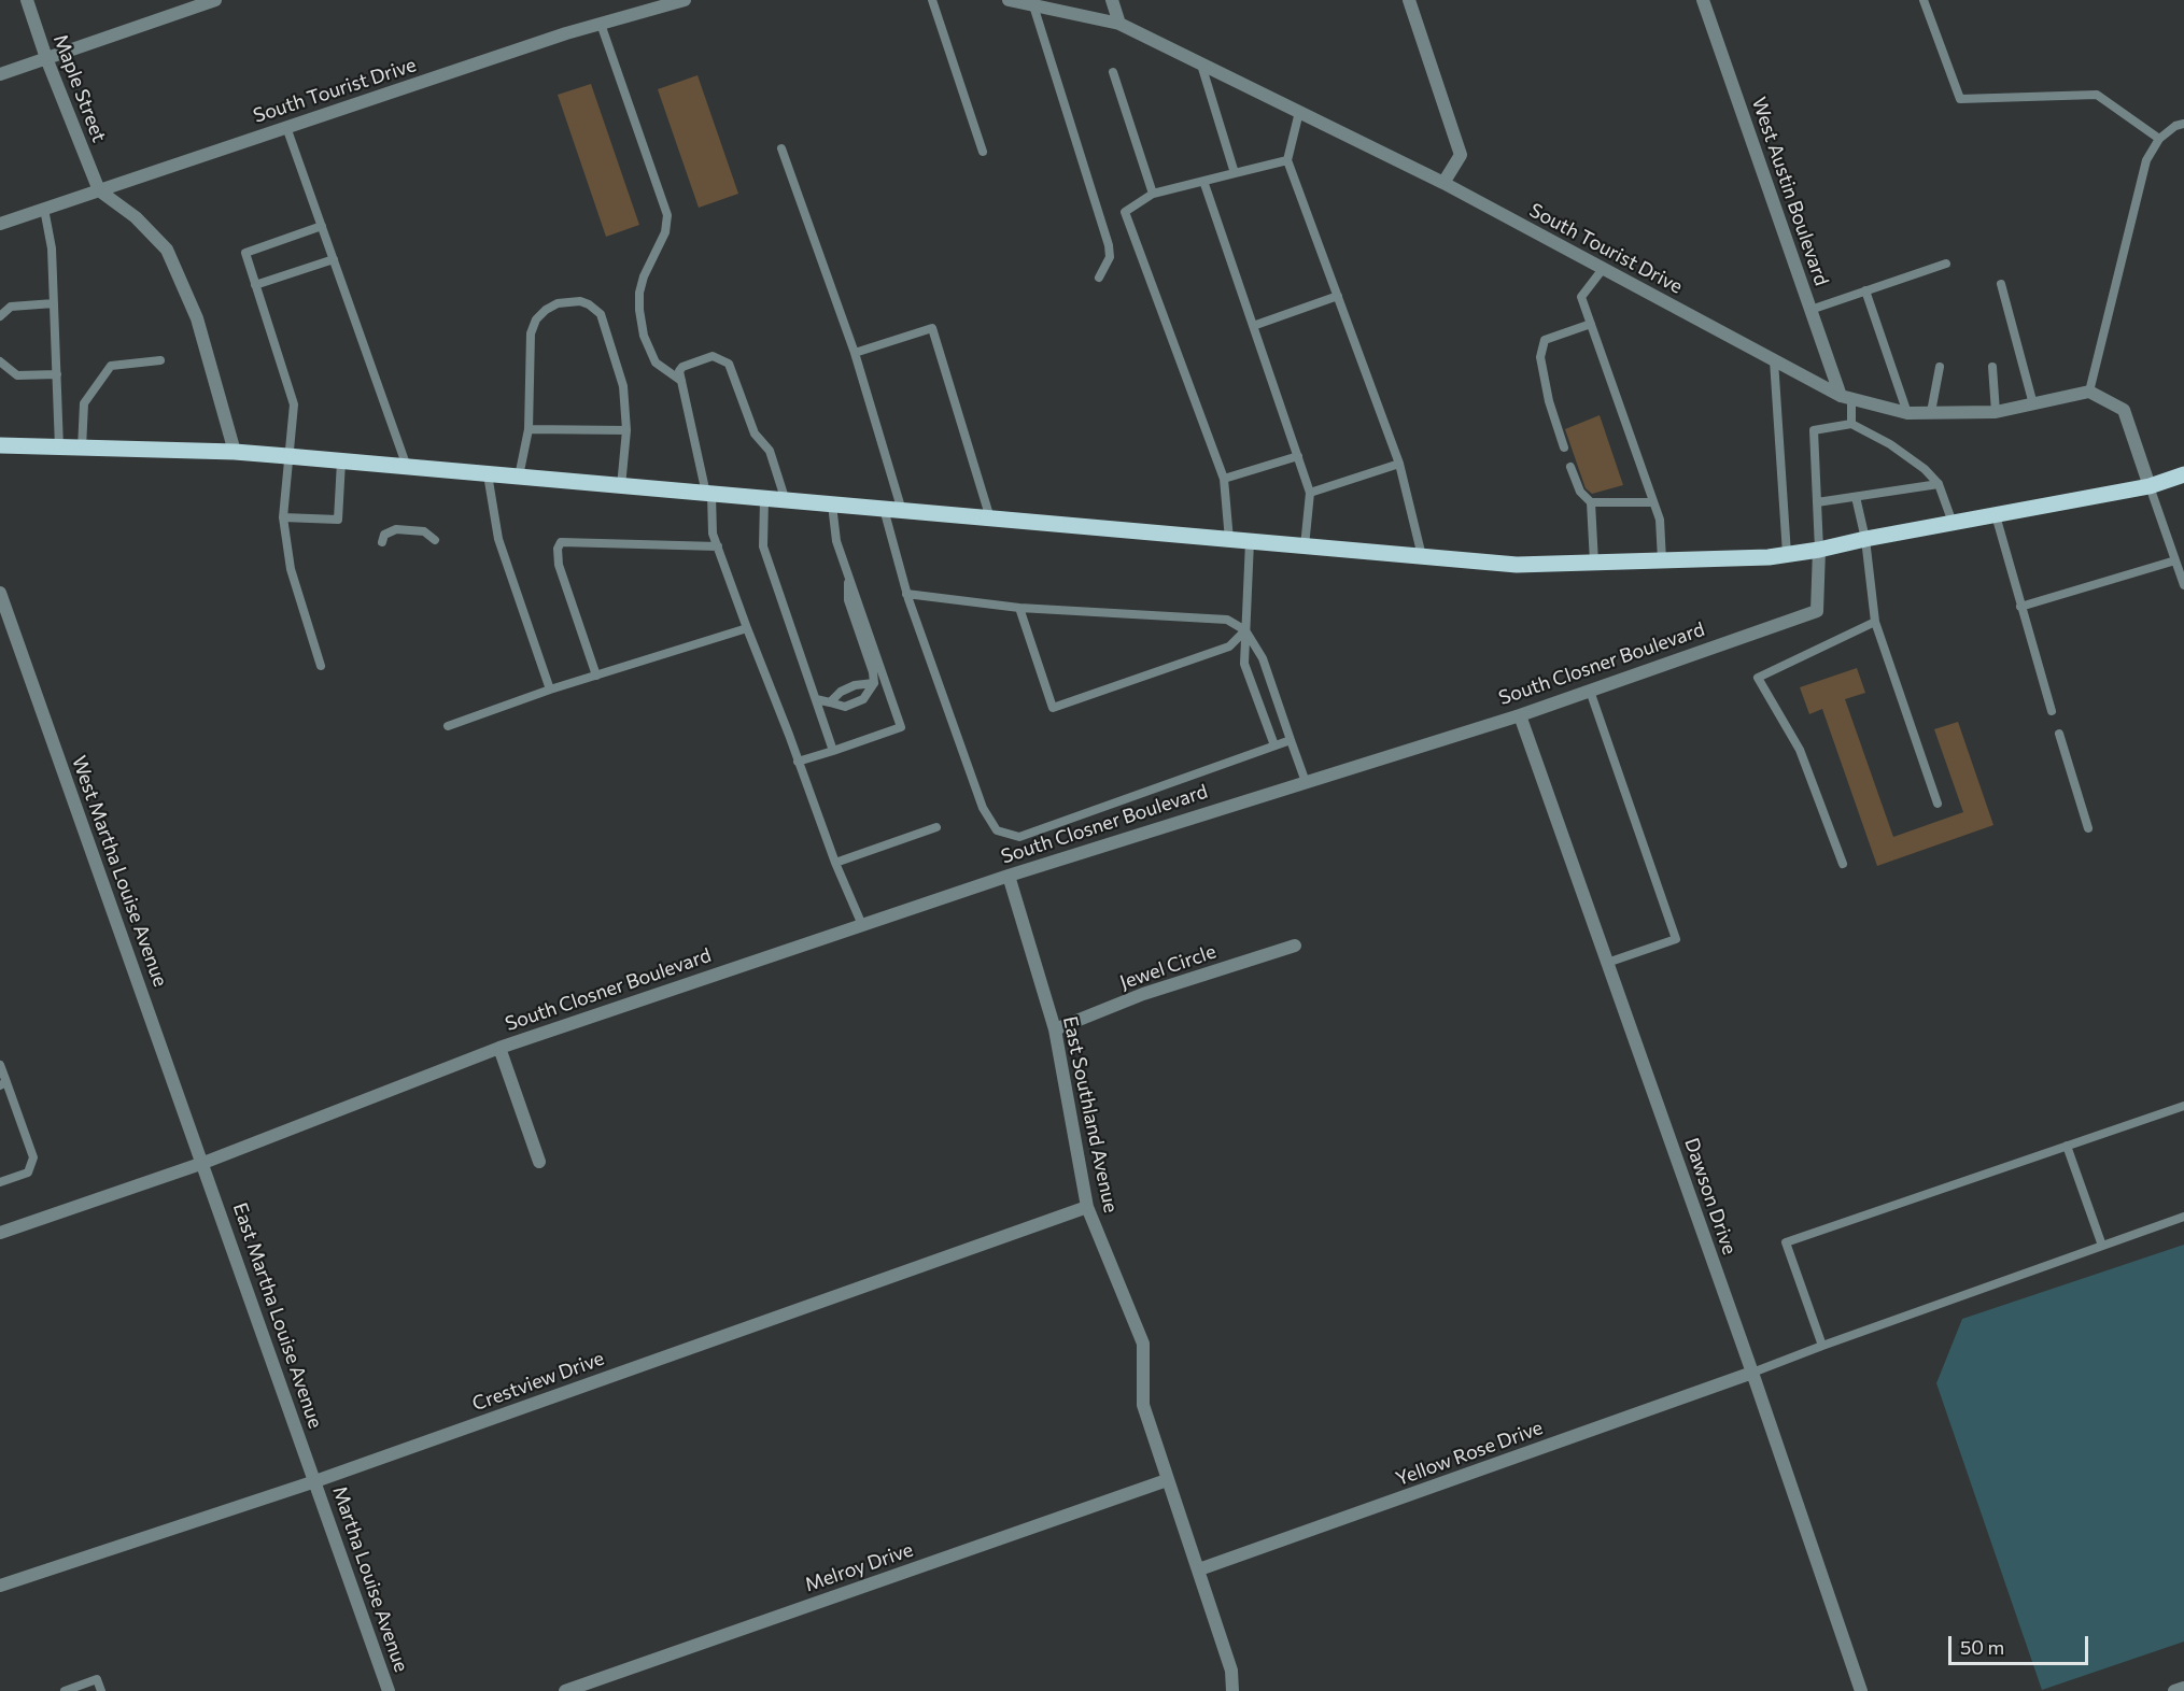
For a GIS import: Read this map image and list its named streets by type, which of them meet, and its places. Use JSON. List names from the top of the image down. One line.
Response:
{"streets":{"street":["Maple Street","South Tourist Drive","West Austin Boulevard","South Closner Boulevard","West Martha Louise Avenue","Jewel Circle","East Southland Avenue","Dawson Drive","East Martha Louise Avenue","Crestview Drive","Yellow Rose Drive","Melroy Drive","Martha Louise Avenue"]},"crossings":[["Maple Street","South Tourist Drive"],["South Tourist Drive","West Austin Boulevard"],["South Closner Boulevard","West Martha Louise Avenue"],["South Closner Boulevard","East Southland Avenue"],["South Closner Boulevard","Dawson Drive"],["South Closner Boulevard","East Martha Louise Avenue"],["West Martha Louise Avenue","East Martha Louise Avenue"],["Jewel Circle","East Southland Avenue"],["East Southland Avenue","Crestview Drive"],["East Southland Avenue","Yellow Rose Drive"],["East Southland Avenue","Melroy Drive"],["Dawson Drive","Yellow Rose Drive"],["East Martha Louise Avenue","Crestview Drive"],["East Martha Louise Avenue","Martha Louise Avenue"],["Crestview Drive","Martha Louise Avenue"]],"scale_bar":"50 m"}
